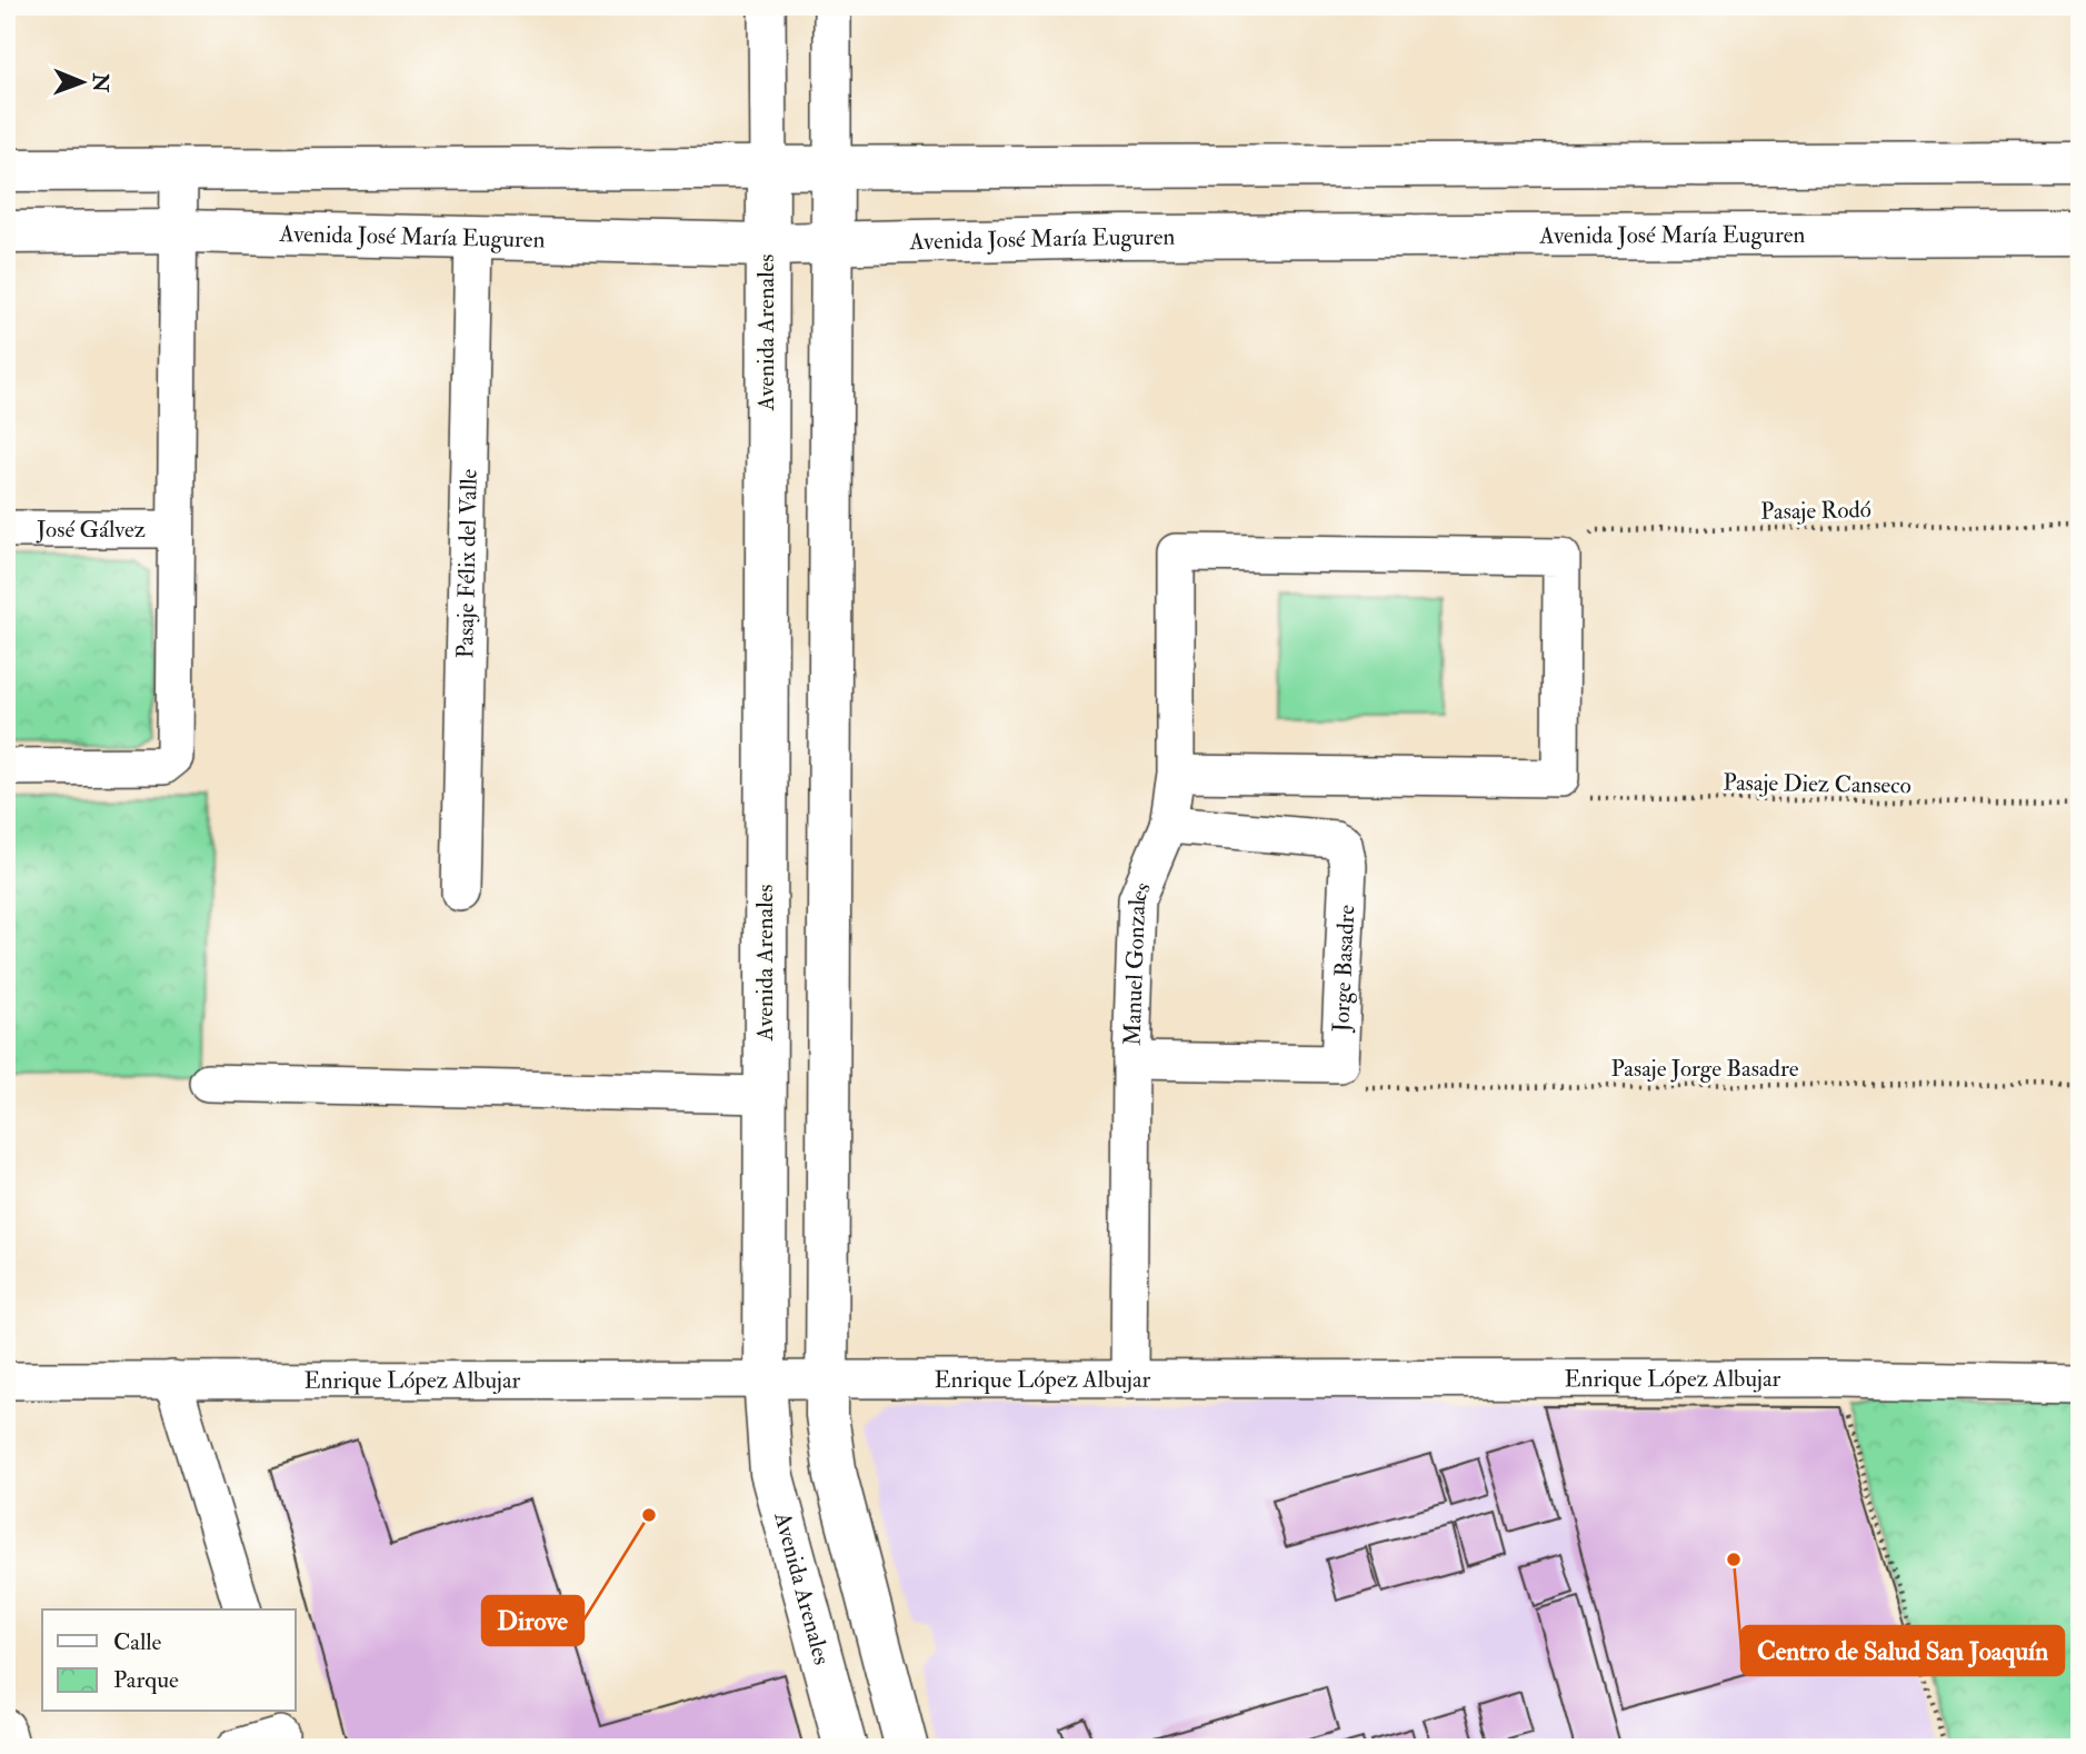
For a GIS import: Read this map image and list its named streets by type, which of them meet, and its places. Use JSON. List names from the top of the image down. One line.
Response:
{"streets":{"street":["Avenida José María Euguren","Avenida Arenales","José Gálvez","Pasaje Félix del Valle","Manuel Gonzales","Jorge Basadre","Enrique López Albujar"],"path":["Pasaje Rodó","Pasaje Diez Canseco","Pasaje Jorge Basadre"]},"crossings":[["Avenida José María Euguren","Avenida Arenales"],["Avenida José María Euguren","Pasaje Félix del Valle"],["Avenida Arenales","Enrique López Albujar"],["Pasaje Rodó","Manuel Gonzales"],["Manuel Gonzales","Jorge Basadre"],["Manuel Gonzales","Enrique López Albujar"],["Jorge Basadre","Pasaje Jorge Basadre"]],"places":["Dirove","Centro de Salud San Joaquín"],"legend":["Calle","Parque"],"north":"right"}
